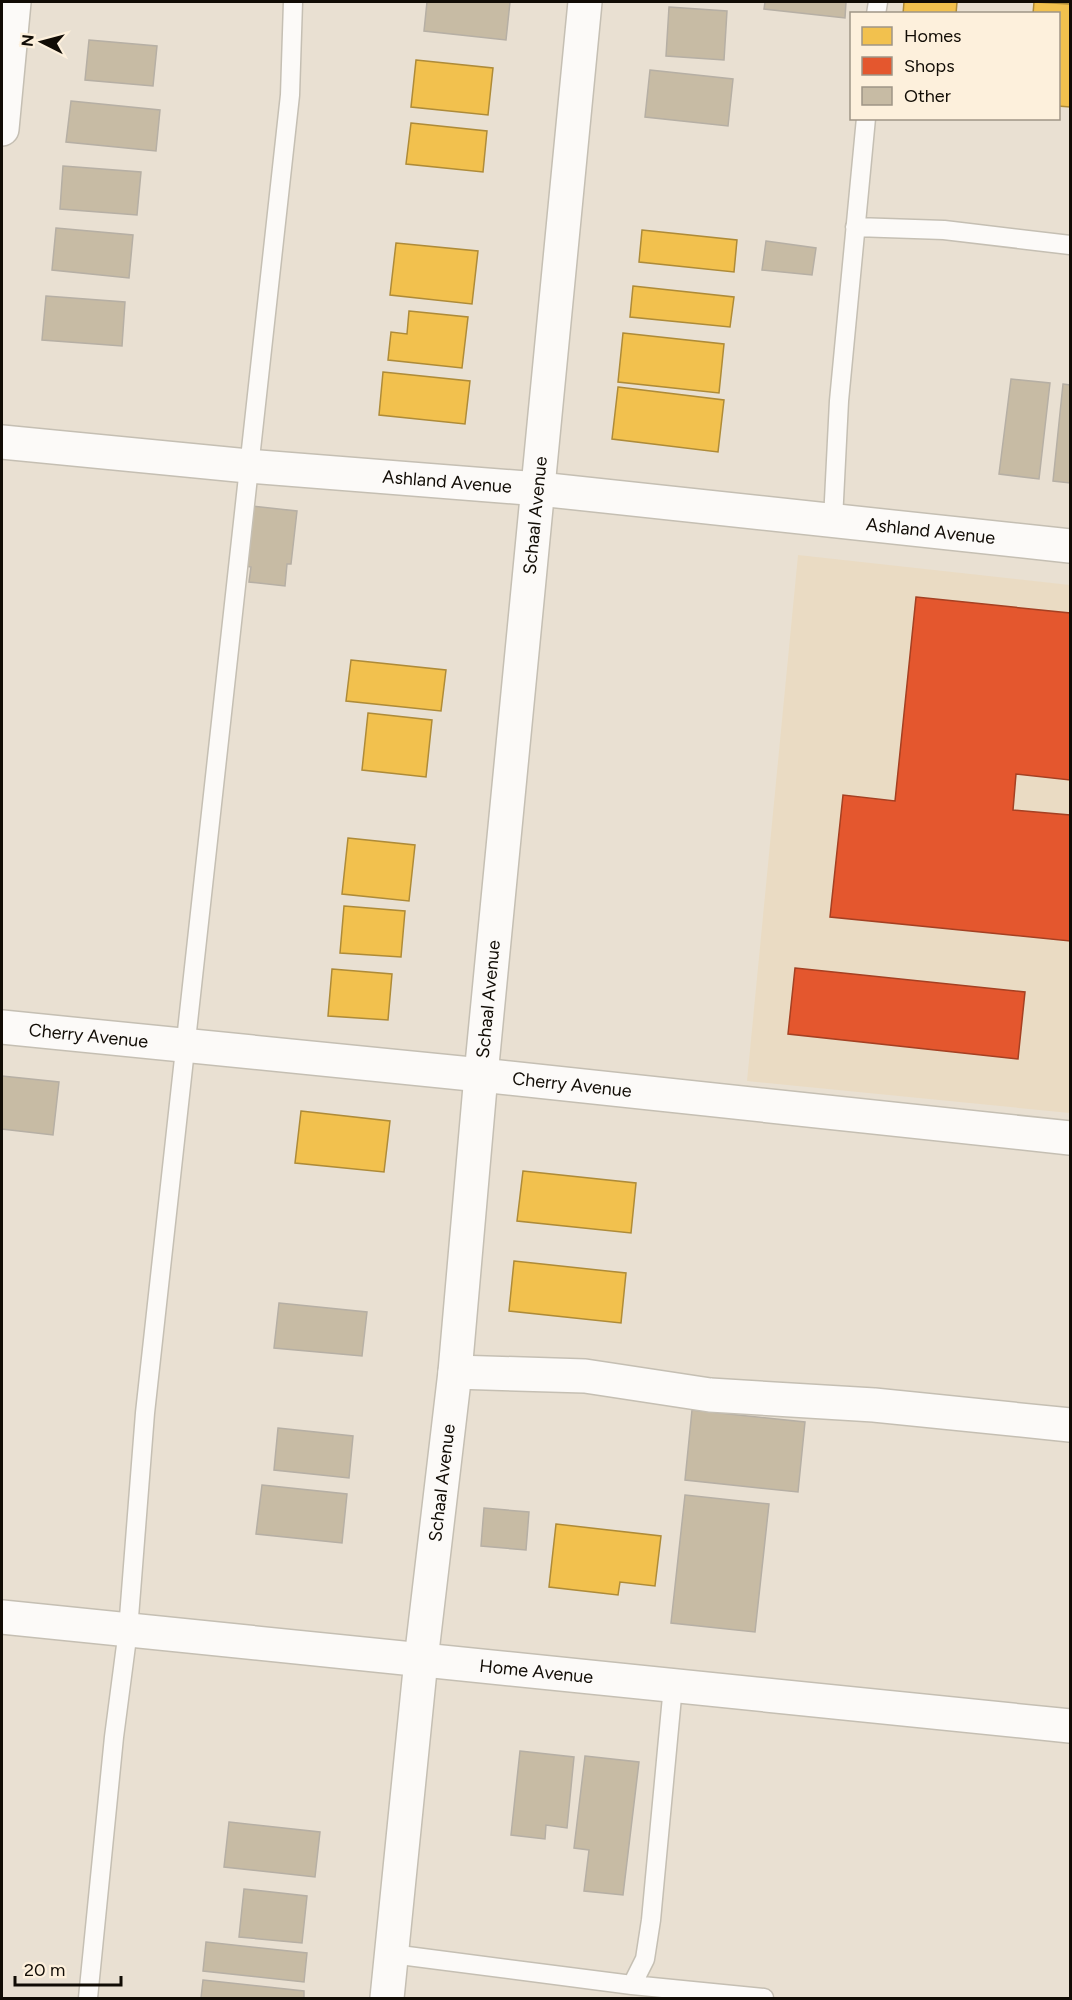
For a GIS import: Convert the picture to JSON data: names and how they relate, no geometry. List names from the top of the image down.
{
  "streets": {
    "street": [
      "Ashland Avenue",
      "Schaal Avenue",
      "Cherry Avenue",
      "Home Avenue"
    ]
  },
  "crossings": [
    ["Ashland Avenue", "Schaal Avenue"],
    ["Schaal Avenue", "Cherry Avenue"],
    ["Schaal Avenue", "Home Avenue"]
  ],
  "legend": ["Homes", "Shops", "Other"],
  "scale_bar": "20 m",
  "north": "left"
}
